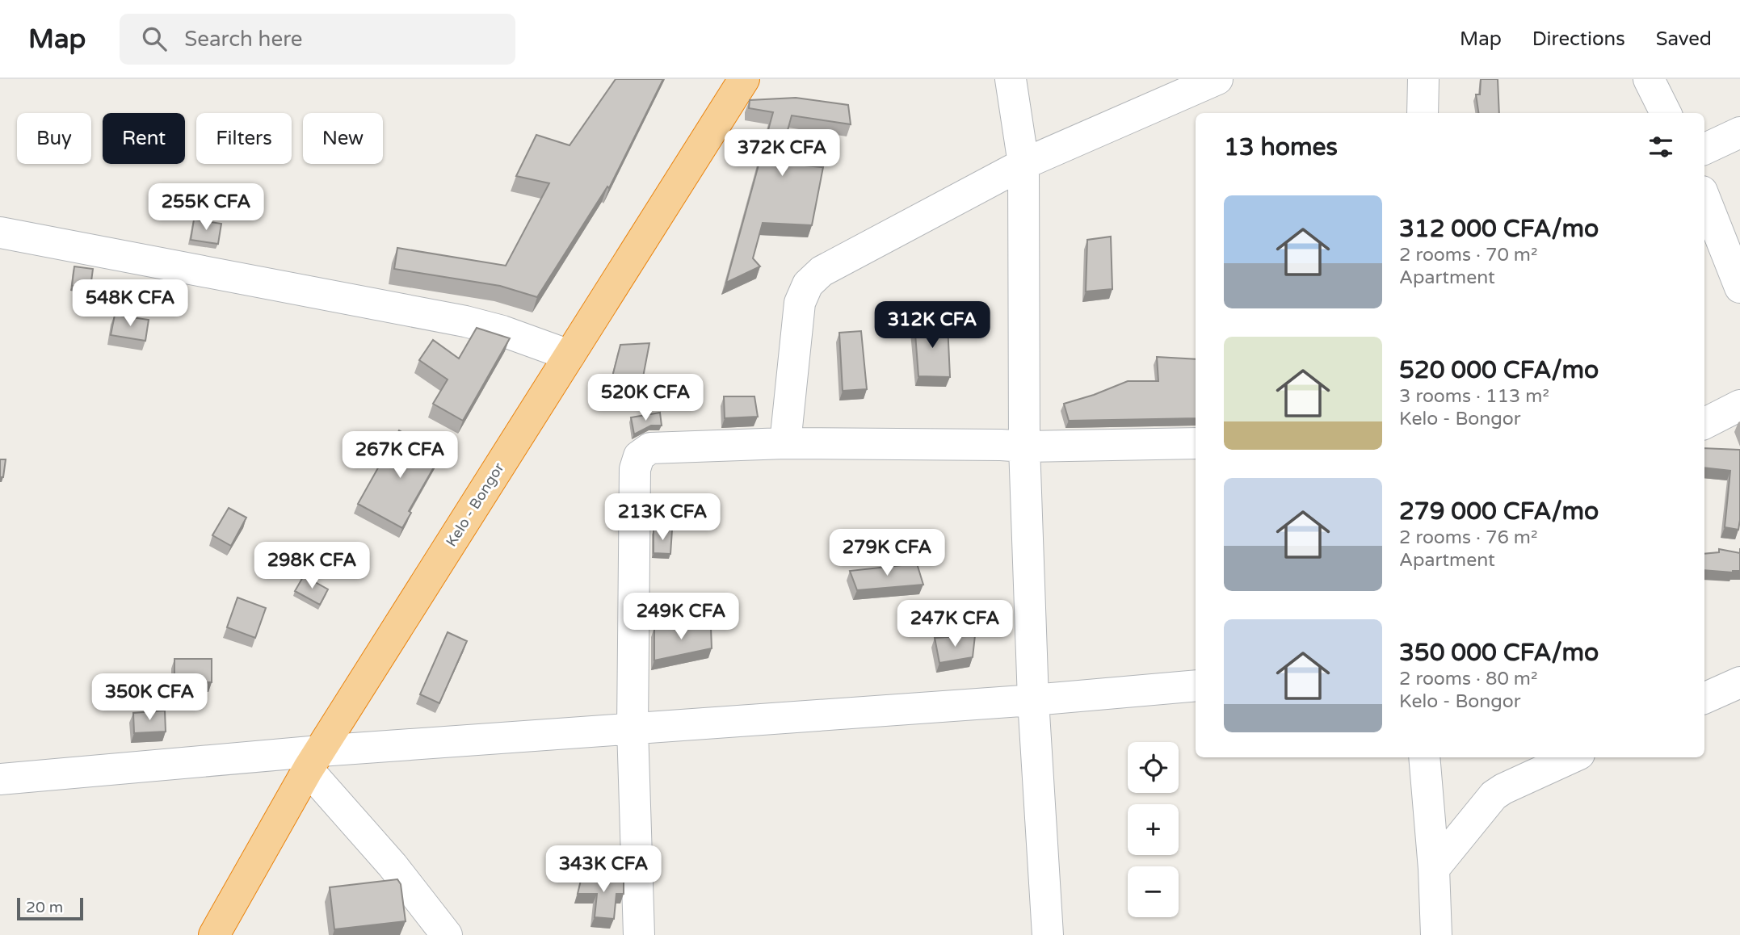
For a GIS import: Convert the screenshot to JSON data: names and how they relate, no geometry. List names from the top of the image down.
{
  "streets": {
    "highway": ["Kelo - Bongor"]
  },
  "scale_bar": "20 m",
  "page": {
    "header": "Map",
    "search": "Search here",
    "nav": ["Map", "Directions", "Saved"],
    "chip": [
      "Buy",
      "Rent",
      "Filters",
      "New"
    ],
    "heading": "13 homes",
    "price": [
      "372K CFA",
      "255K CFA",
      "548K CFA",
      "312K CFA",
      "520K CFA",
      "267K CFA",
      "213K CFA",
      "279K CFA",
      "298K CFA",
      "249K CFA",
      "247K CFA",
      "350K CFA",
      "343K CFA"
    ],
    "list": [
      {
        "name": "312 000 CFA/mo",
        "note": "2 rooms · 70 m² · Apartment"
      },
      {
        "name": "520 000 CFA/mo",
        "note": "3 rooms · 113 m² · Kelo - Bongor"
      },
      {
        "name": "279 000 CFA/mo",
        "note": "2 rooms · 76 m² · Apartment"
      },
      {
        "name": "350 000 CFA/mo",
        "note": "2 rooms · 80 m² · Kelo - Bongor"
      }
    ],
    "map_buttons": ["+", "−"],
    "scale": "20 m"
  }
}
